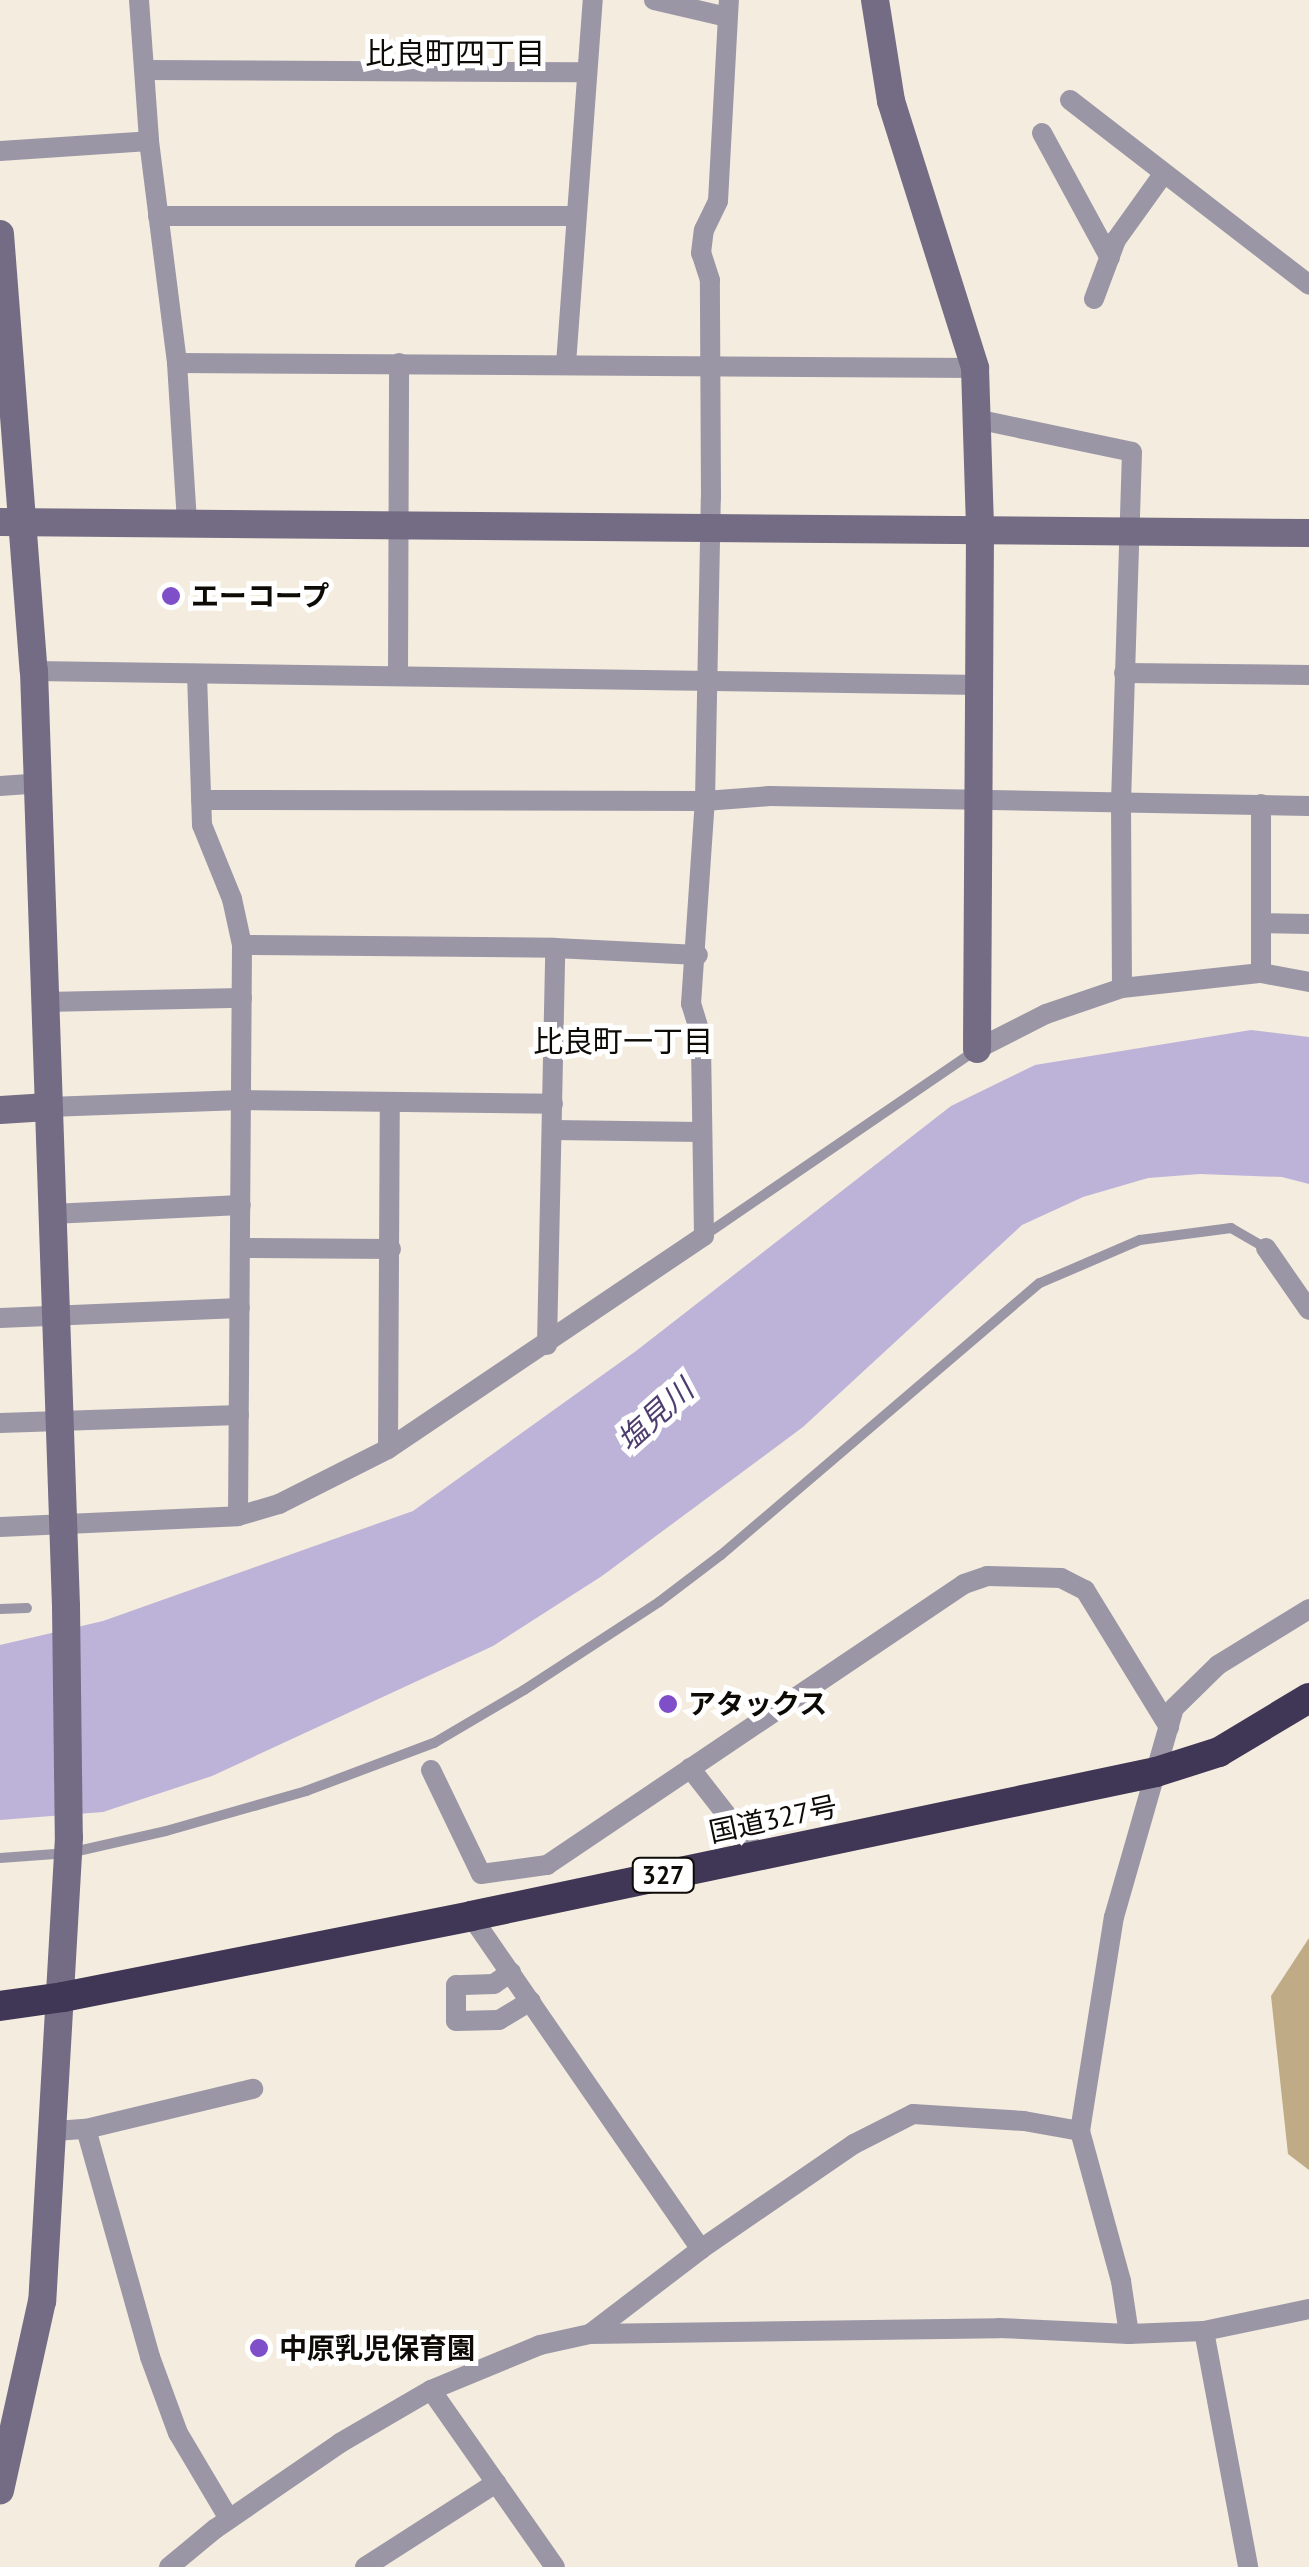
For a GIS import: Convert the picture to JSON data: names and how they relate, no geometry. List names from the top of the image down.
{
  "streets": {
    "highway": ["国道327号", "327"]
  },
  "districts": ["比良町四丁目", "比良町一丁目"],
  "water": ["塩見川"],
  "places": ["エーコープ", "アタックス", "中原乳児保育園"]
}
